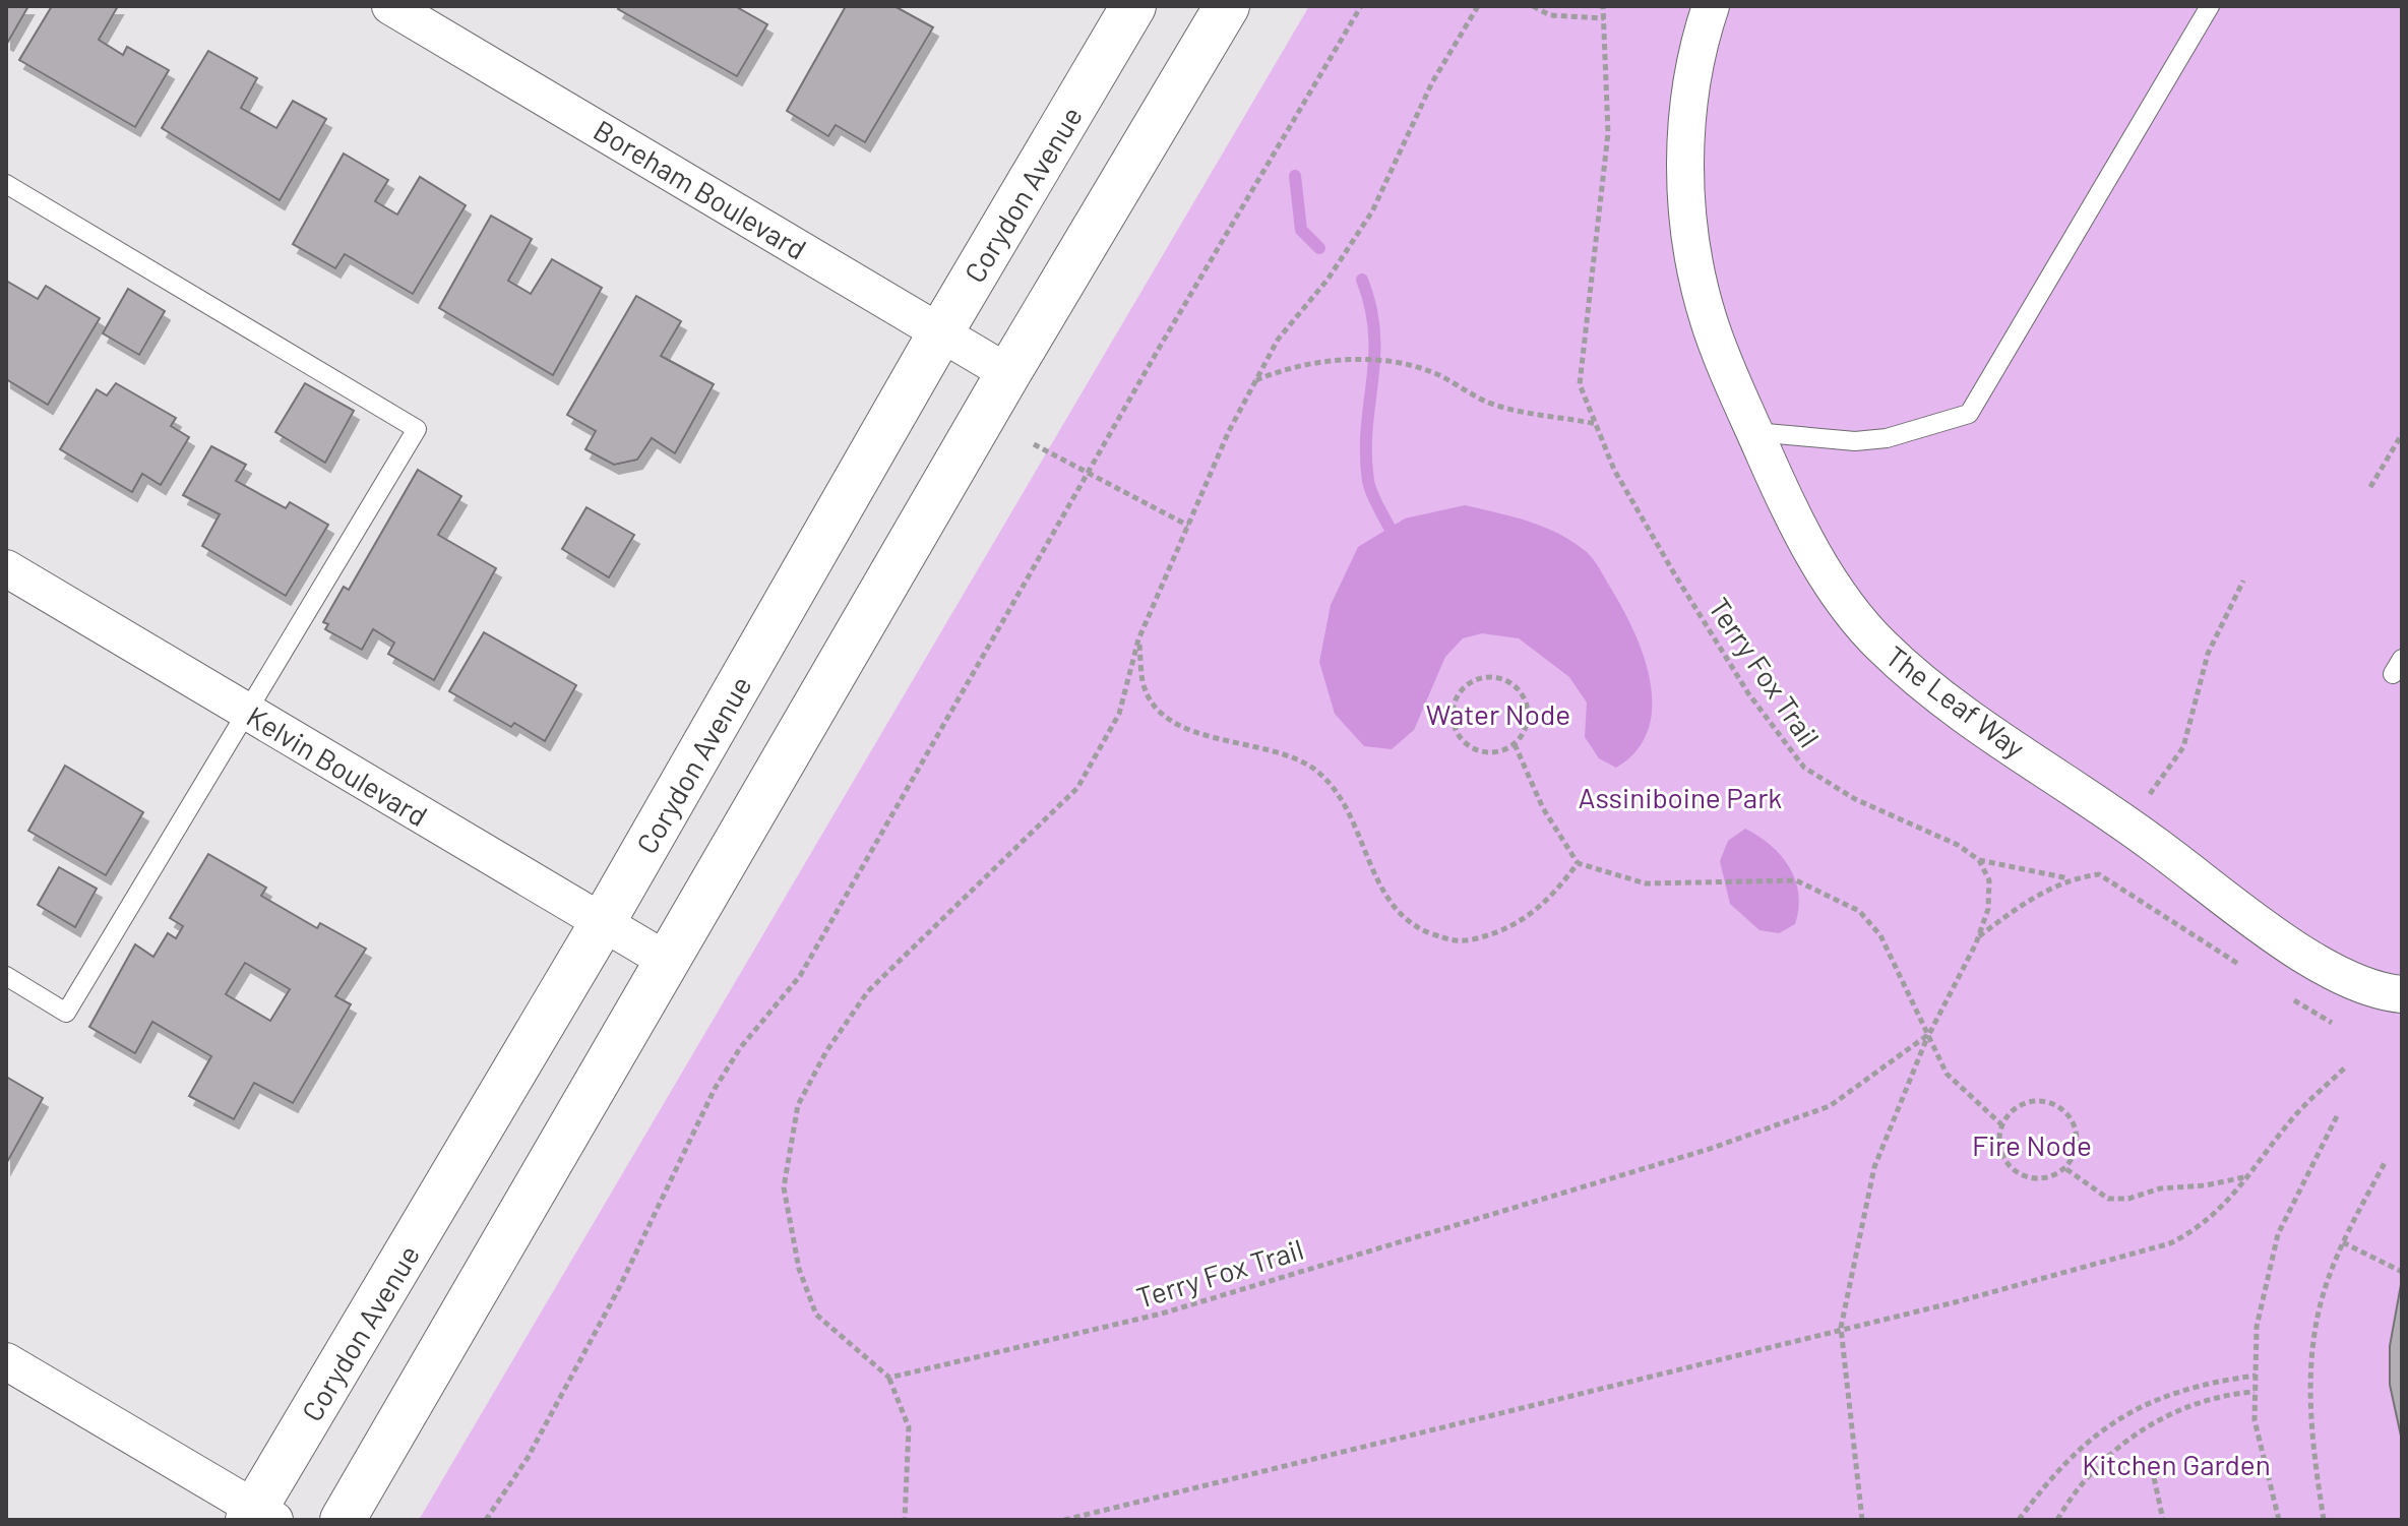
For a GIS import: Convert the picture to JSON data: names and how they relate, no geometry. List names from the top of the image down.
{
  "streets": {
    "main road": ["Corydon Avenue"],
    "street": ["Boreham Boulevard", "The Leaf Way", "Kelvin Boulevard"],
    "path": ["Terry Fox Trail"]
  },
  "crossings": [
    ["Boreham Boulevard", "Corydon Avenue"],
    ["Corydon Avenue", "Kelvin Boulevard"]
  ],
  "parks": [
    "Water Node",
    "Assiniboine Park",
    "Fire Node",
    "Kitchen Garden"
  ]
}
